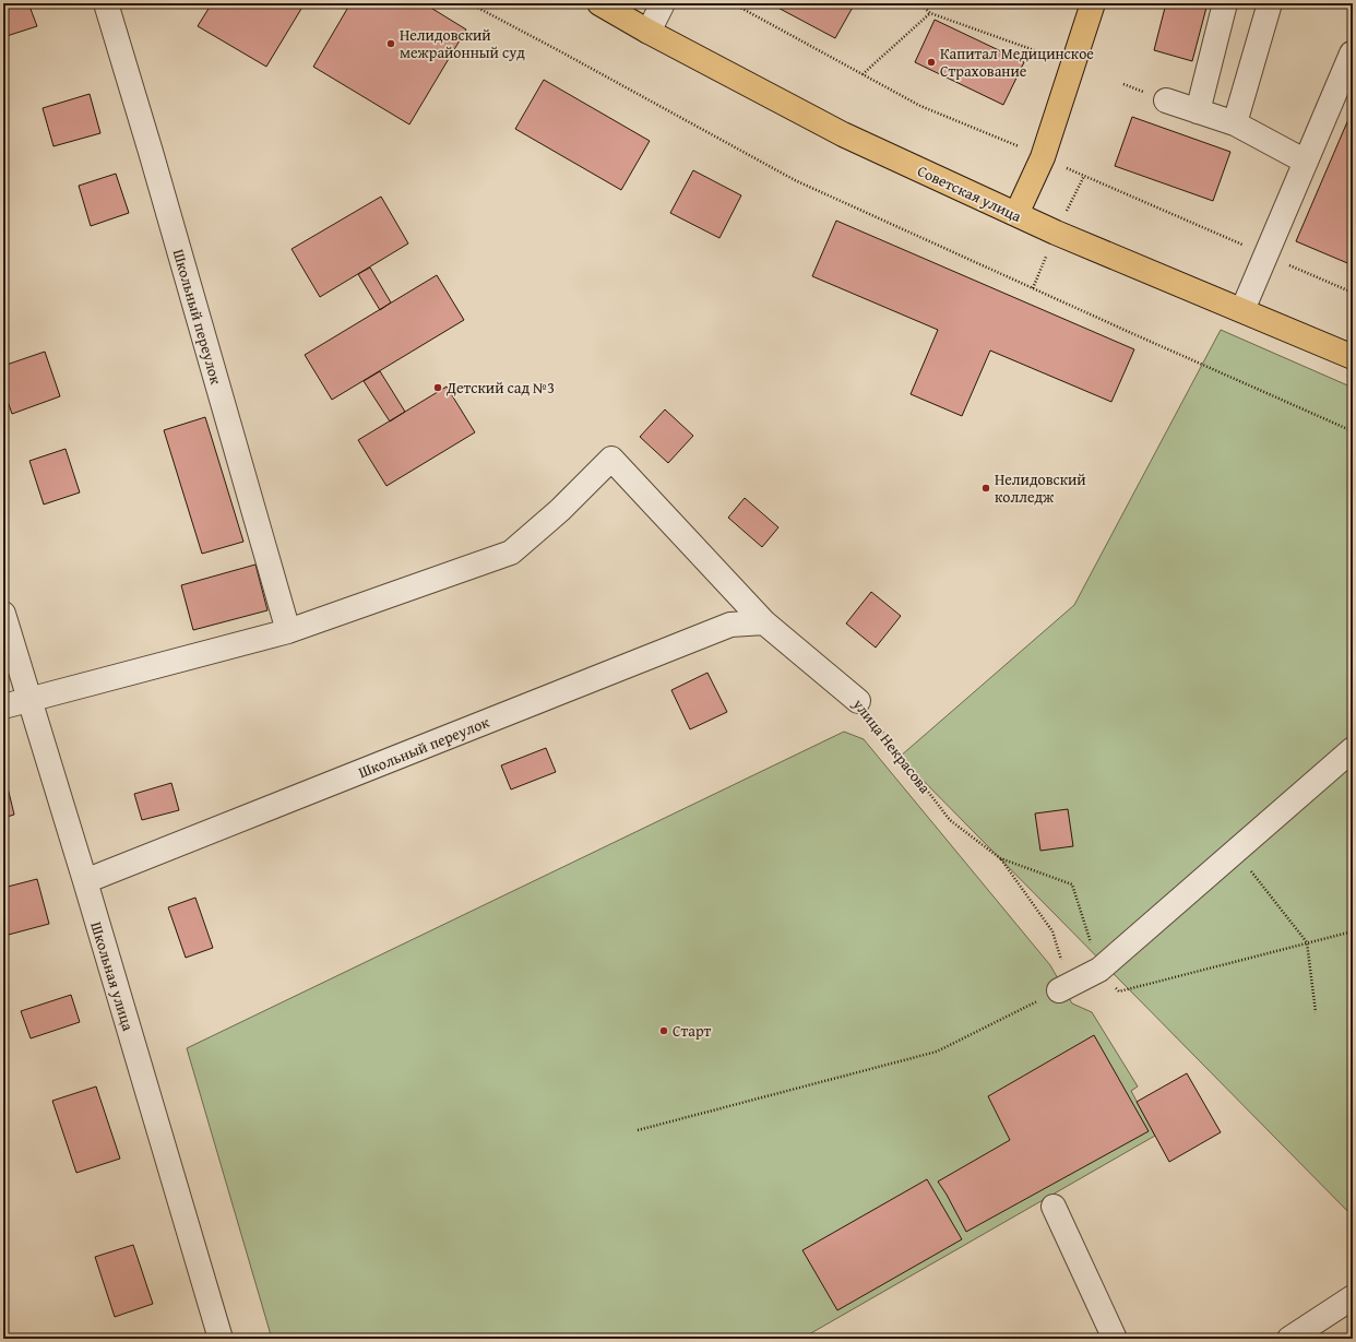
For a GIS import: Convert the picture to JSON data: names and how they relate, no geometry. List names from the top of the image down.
{
  "streets": {
    "main road": ["Советская улица"],
    "street": ["Школьный переулок", "улица Некрасова", "Школьная улица"]
  },
  "crossings": [
    ["Школьный переулок", "улица Некрасова"],
    ["Школьный переулок", "Школьная улица"]
  ],
  "places": [
    "Нелидовский межрайонный суд",
    "Капитал Медицинское Страхование",
    "Детский сад №3",
    "Нелидовский колледж",
    "Старт"
  ]
}
